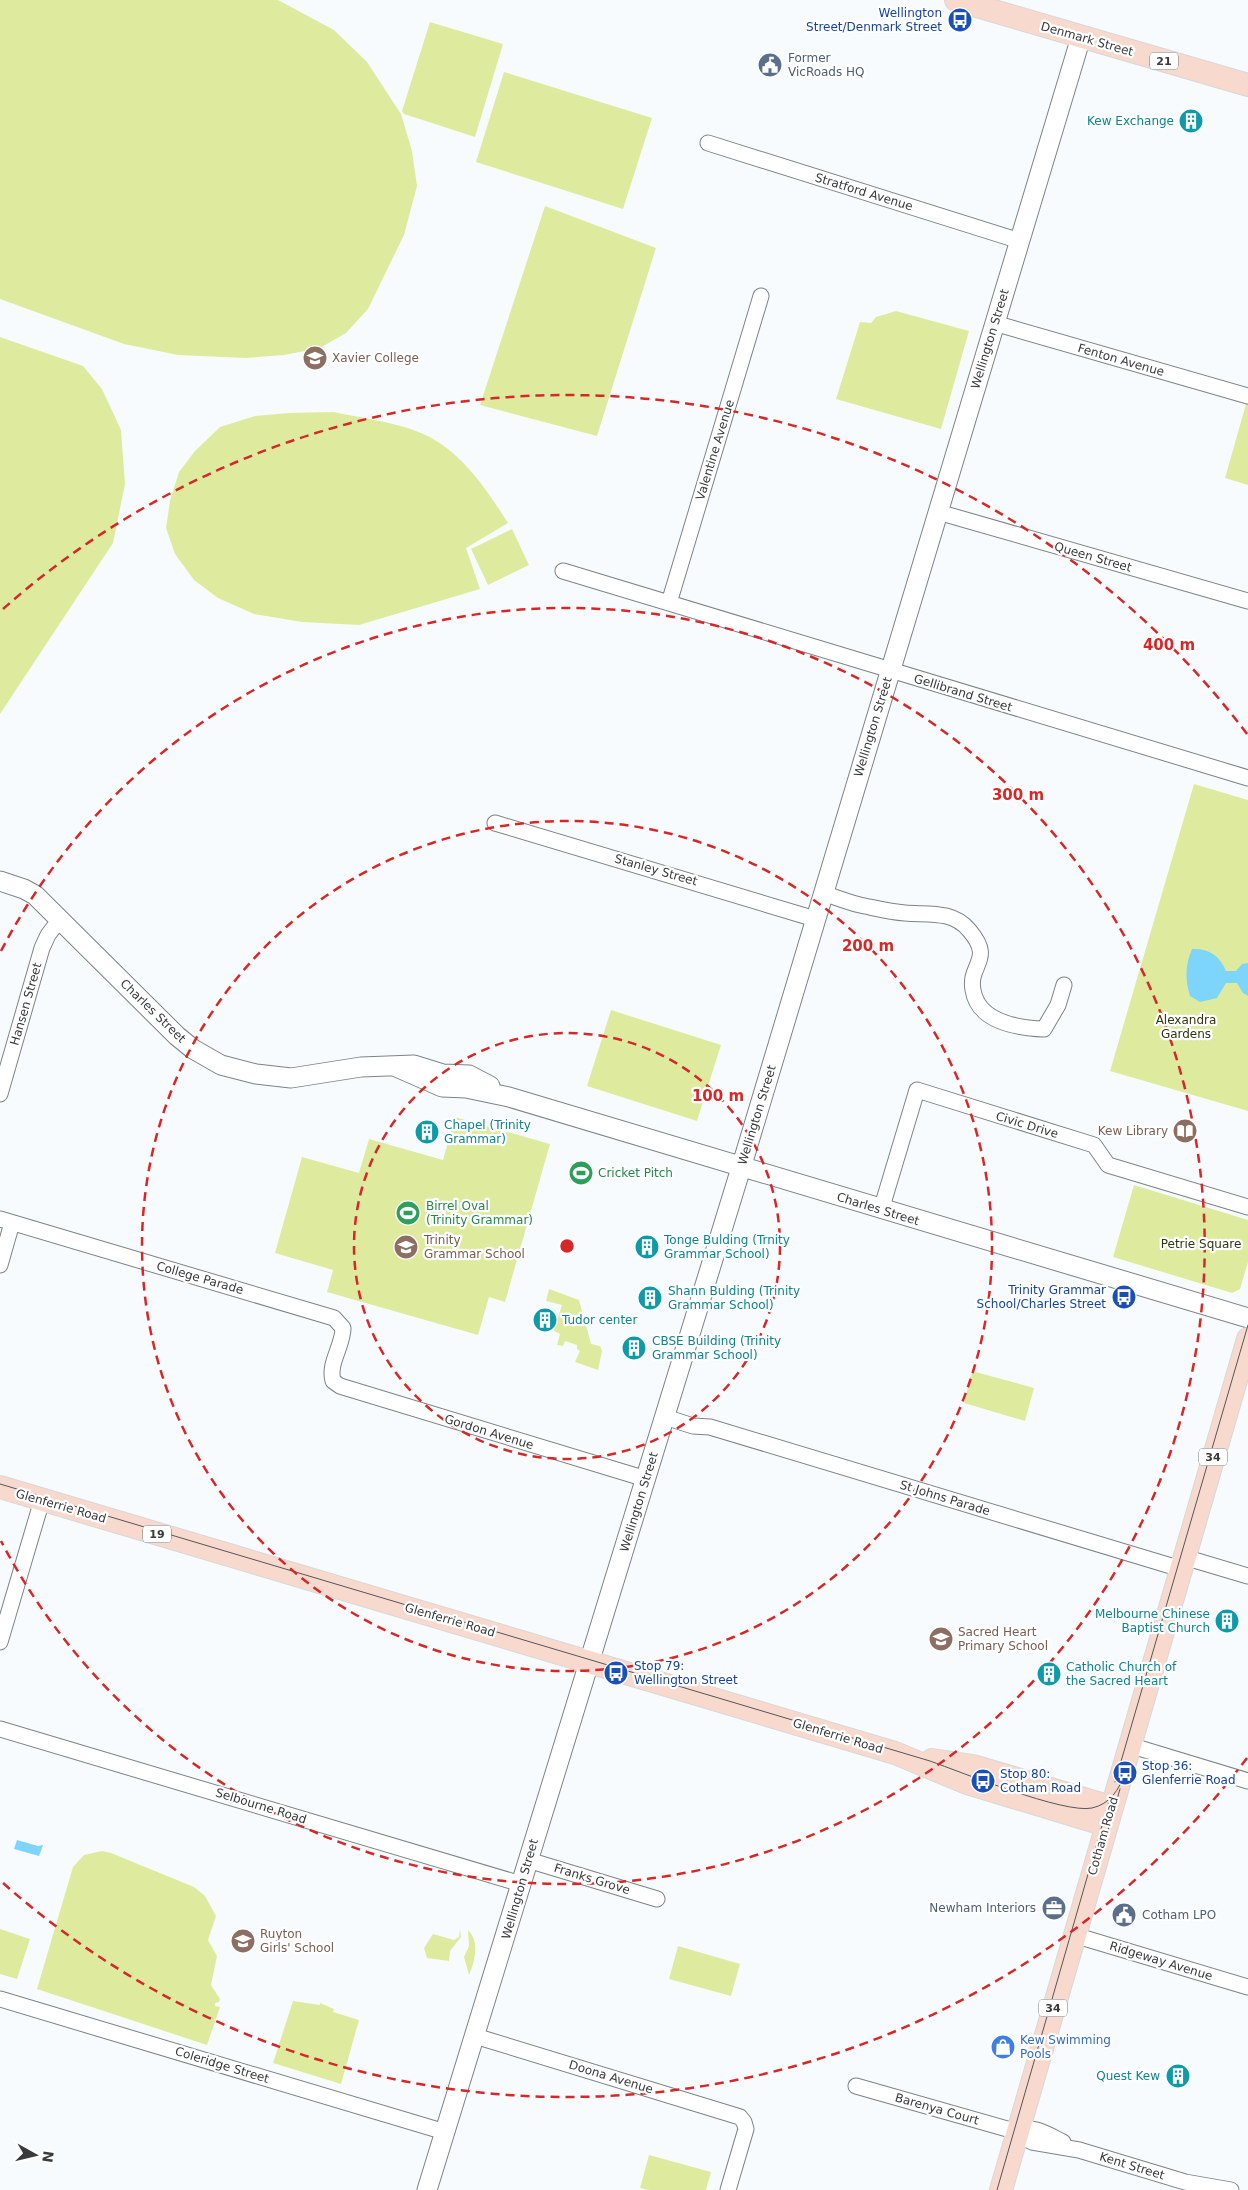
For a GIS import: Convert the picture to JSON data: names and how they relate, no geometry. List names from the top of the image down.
{
  "streets": {
    "main road": [
      "Denmark Street",
      "21",
      "34",
      "Glenferrie Road",
      "19",
      "Cotham Road"
    ],
    "street": [
      "Stratford Avenue",
      "Wellington Street",
      "Fenton Avenue",
      "Valentine Avenue",
      "Queen Street",
      "Gellibrand Street",
      "Stanley Street",
      "Hansen Street",
      "Charles Street",
      "Civic Drive",
      "College Parade",
      "Gordon Avenue",
      "St Johns Parade",
      "Selbourne Road",
      "Franks Grove",
      "Ridgeway Avenue",
      "Coleridge Street",
      "Doona Avenue",
      "Barenya Court",
      "Kent Street"
    ]
  },
  "crossings": [
    ["Denmark Street", "Wellington Street"],
    ["Stratford Avenue", "Wellington Street"],
    ["Wellington Street", "Fenton Avenue"],
    ["Wellington Street", "Queen Street"],
    ["Wellington Street", "Gellibrand Street"],
    ["Wellington Street", "Stanley Street"],
    ["Wellington Street", "Charles Street"],
    ["Wellington Street", "Gordon Avenue"],
    ["Wellington Street", "St Johns Parade"],
    ["Wellington Street", "Glenferrie Road"],
    ["Wellington Street", "Selbourne Road"],
    ["Wellington Street", "Franks Grove"],
    ["Wellington Street", "Coleridge Street"],
    ["Wellington Street", "Doona Avenue"],
    ["Valentine Avenue", "Gellibrand Street"],
    ["Hansen Street", "Charles Street"],
    ["Charles Street", "Civic Drive"],
    ["College Parade", "Gordon Avenue"],
    ["St Johns Parade", "Cotham Road"],
    ["Glenferrie Road", "Cotham Road"],
    ["Cotham Road", "Ridgeway Avenue"],
    ["Cotham Road", "Barenya Court"],
    ["Cotham Road", "Kent Street"],
    ["Barenya Court", "Kent Street"]
  ],
  "parks": ["Alexandra Gardens", "Petrie Square"],
  "places": {
    "bus stop": [
      "Wellington Street/Denmark Street",
      "Trinity Grammar School/Charles Street",
      "Stop 79: Wellington Street",
      "Stop 36: Glenferrie Road",
      "Stop 80: Cotham Road"
    ],
    "public building": ["Former VicRoads HQ", "Cotham LPO"],
    "building": [
      "Kew Exchange",
      "Chapel (Trinity Grammar)",
      "Tonge Bulding (Trnity Grammar School)",
      "Shann Bulding (Trinity Grammar School)",
      "Tudor center",
      "CBSE Building (Trinity Grammar School)",
      "Melbourne Chinese Baptist Church",
      "Catholic Church of the Sacred Heart",
      "Quest Kew"
    ],
    "school or university": [
      "Xavier College",
      "Trinity Grammar School",
      "Sacred Heart Primary School",
      "Ruyton Girls' School"
    ],
    "library": ["Kew Library"],
    "sports": ["Cricket Pitch", "Birrel Oval (Trinity Grammar)"],
    "office": ["Newham Interiors"],
    "shop": ["Kew Swimming Pools"]
  },
  "north": "right",
  "rings": [
    "400 m",
    "300 m",
    "200 m",
    "100 m"
  ]
}
